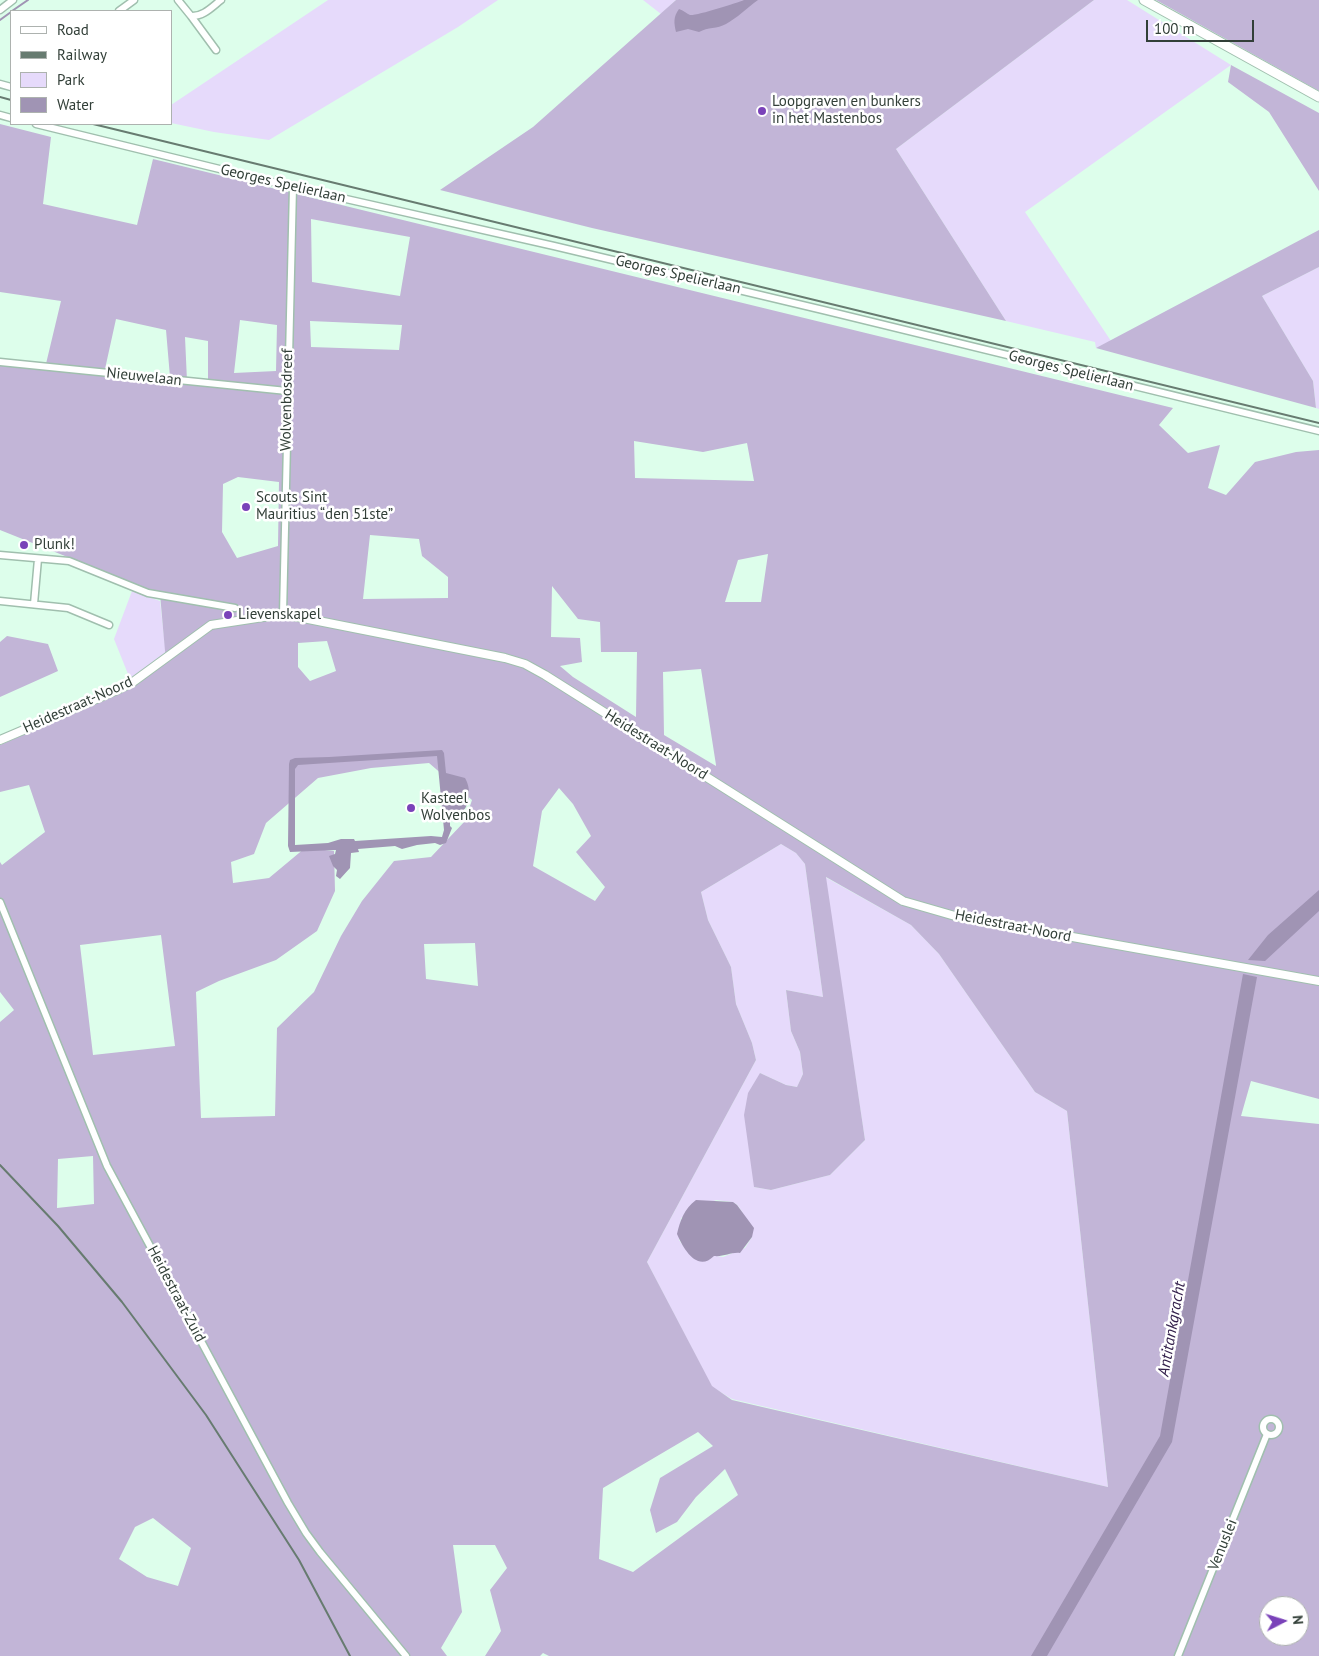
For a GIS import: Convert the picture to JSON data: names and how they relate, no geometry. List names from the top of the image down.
{
  "streets": {
    "street": [
      "Georges Spelierlaan",
      "Nieuwelaan",
      "Wolvenbosdreef",
      "Heidestraat-Noord",
      "Heidestraat-Zuid",
      "Venuslei"
    ]
  },
  "crossings": [
    ["Georges Spelierlaan", "Wolvenbosdreef"],
    ["Nieuwelaan", "Wolvenbosdreef"],
    ["Wolvenbosdreef", "Heidestraat-Noord"]
  ],
  "water": ["Antitankgracht"],
  "places": [
    "Loopgraven en bunkers in het Mastenbos",
    "Scouts Sint Mauritius “den 51ste”",
    "Plunk!",
    "Lievenskapel",
    "Kasteel Wolvenbos"
  ],
  "legend": [
    "Road",
    "Railway",
    "Park",
    "Water"
  ],
  "scale_bar": "100 m",
  "north": "right"
}
